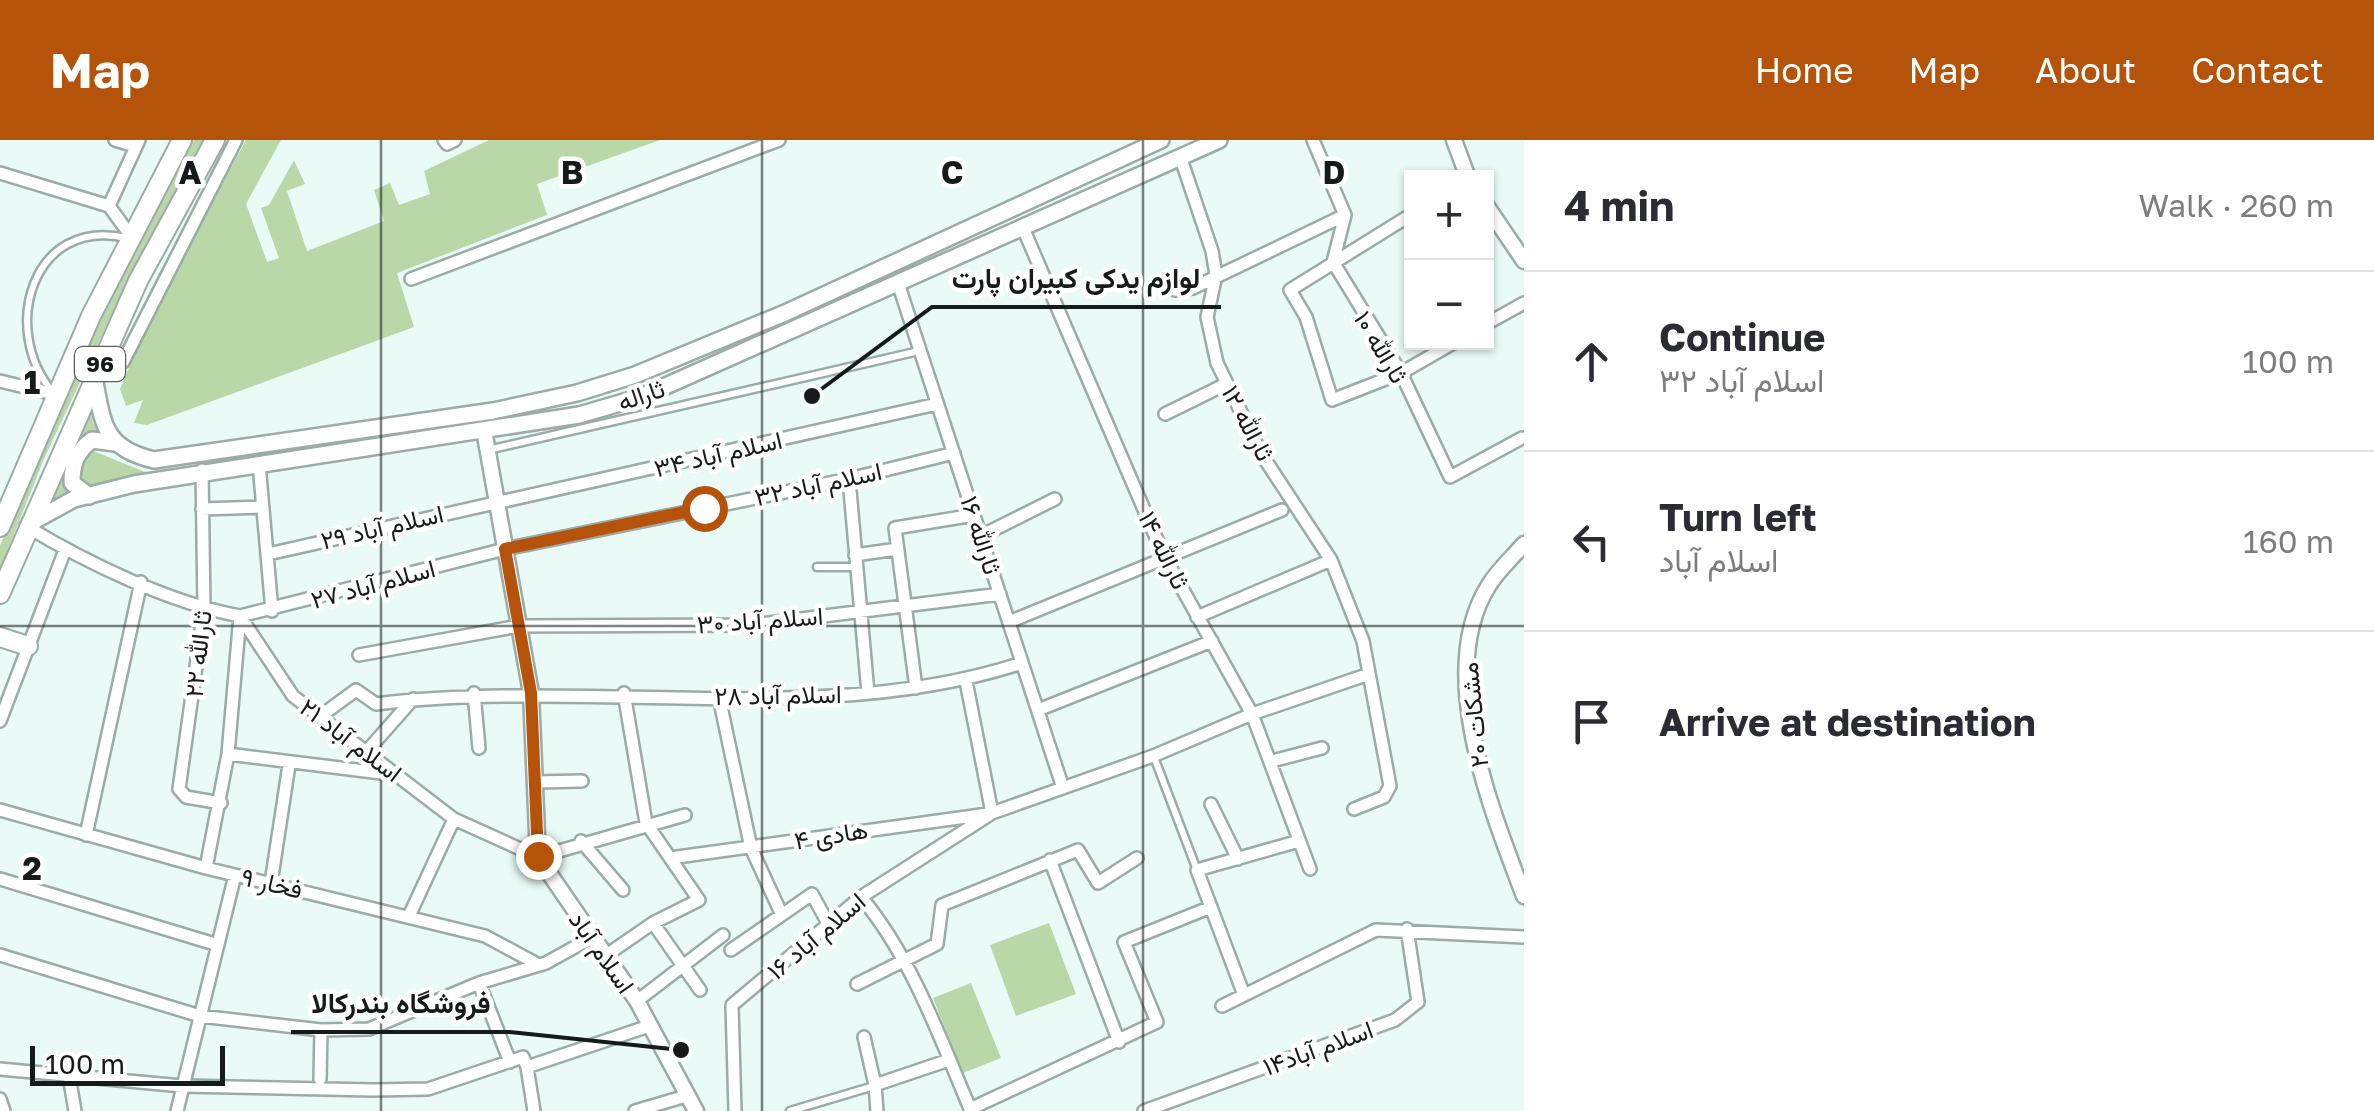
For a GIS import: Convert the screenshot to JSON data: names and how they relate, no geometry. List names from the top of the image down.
{
  "streets": {
    "main road": ["96", "ثاراله"],
    "street": [
      "ثارالله ۱۰",
      "ثارالله ۱۲",
      "اسلام آباد ۳۴",
      "اسلام آباد ۳۲",
      "اسلام آباد ۲۹",
      "ثارالله ۱۶",
      "ثارالله ۱۴",
      "اسلام آباد ۲۷",
      "اسلام آباد ۳۰",
      "ثارالله ۲۲",
      "اسلام آباد ۲۸",
      "مشکات ۲۰",
      "اسلام آباد ۲۱",
      "هادی ۴",
      "فخار ۹",
      "اسلام آباد ۱۶",
      "اسلام آباد",
      "اسلام آباد۱۴"
    ]
  },
  "crossings": [
    ["96", "ثاراله"],
    ["ثاراله", "ثارالله ۱۲"],
    ["ثاراله", "ثارالله ۱۶"],
    ["ثاراله", "ثارالله ۱۴"],
    ["ثاراله", "ثارالله ۲۲"],
    ["اسلام آباد ۳۴", "اسلام آباد ۲۹"],
    ["اسلام آباد ۳۴", "ثارالله ۱۶"],
    ["اسلام آباد ۳۲", "ثارالله ۱۶"],
    ["اسلام آباد ۳۲", "اسلام آباد ۲۷"],
    ["ثارالله ۱۶", "اسلام آباد ۳۰"],
    ["ثارالله ۱۶", "اسلام آباد ۲۸"],
    ["اسلام آباد ۲۷", "اسلام آباد ۲۱"],
    ["اسلام آباد ۲۸", "اسلام آباد ۲۱"],
    ["اسلام آباد ۲۱", "اسلام آباد"],
    ["هادی ۴", "اسلام آباد ۱۶"]
  ],
  "places": ["لوازم یدکی کبیران پارت", "فروشگاه بندرکالا"],
  "scale_bar": "100 m",
  "page": {
    "header": "Map",
    "nav": [
      "Home",
      "Map",
      "About",
      "Contact"
    ],
    "heading": ["4 min", "Walk · 260 m"],
    "map_buttons": ["+", "−"],
    "list": [
      ["Continue", "اسلام آباد ۳۲", "100 m"],
      ["Turn left", "اسلام آباد", "160 m"],
      "Arrive at destination"
    ],
    "scale": "100 m"
  },
  "grid": {
    "columns": [
      "A",
      "B",
      "C",
      "D"
    ],
    "rows": ["1", "2"]
  }
}
